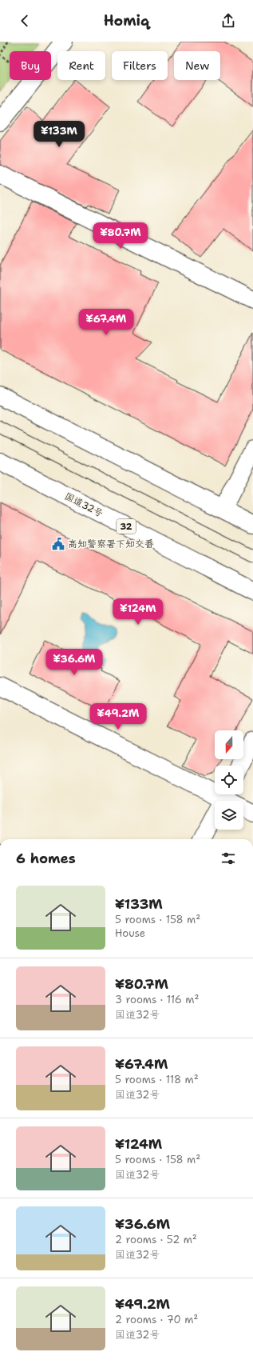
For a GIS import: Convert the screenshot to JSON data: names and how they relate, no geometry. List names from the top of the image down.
{
  "streets": {
    "main road": ["国道32号", "32"]
  },
  "places": {
    "public building": ["高知警察署下知交番"]
  },
  "north": "bottom",
  "page": {
    "header": "Homiq",
    "chip": [
      "Buy",
      "Rent",
      "Filters",
      "New"
    ],
    "price": [
      "¥133M",
      "¥80.7M",
      "¥67.4M",
      "¥124M",
      "¥36.6M",
      "¥49.2M"
    ],
    "heading": "6 homes",
    "list": [
      {
        "name": "¥133M",
        "note": "5 rooms · 158 m² · House"
      },
      {
        "name": "¥80.7M",
        "note": "3 rooms · 116 m² · 国道32号"
      },
      {
        "name": "¥67.4M",
        "note": "5 rooms · 118 m² · 国道32号"
      },
      {
        "name": "¥124M",
        "note": "5 rooms · 158 m² · 国道32号"
      },
      {
        "name": "¥36.6M",
        "note": "2 rooms · 52 m² · 国道32号"
      },
      {
        "name": "¥49.2M",
        "note": "2 rooms · 70 m² · 国道32号"
      }
    ]
  }
}
